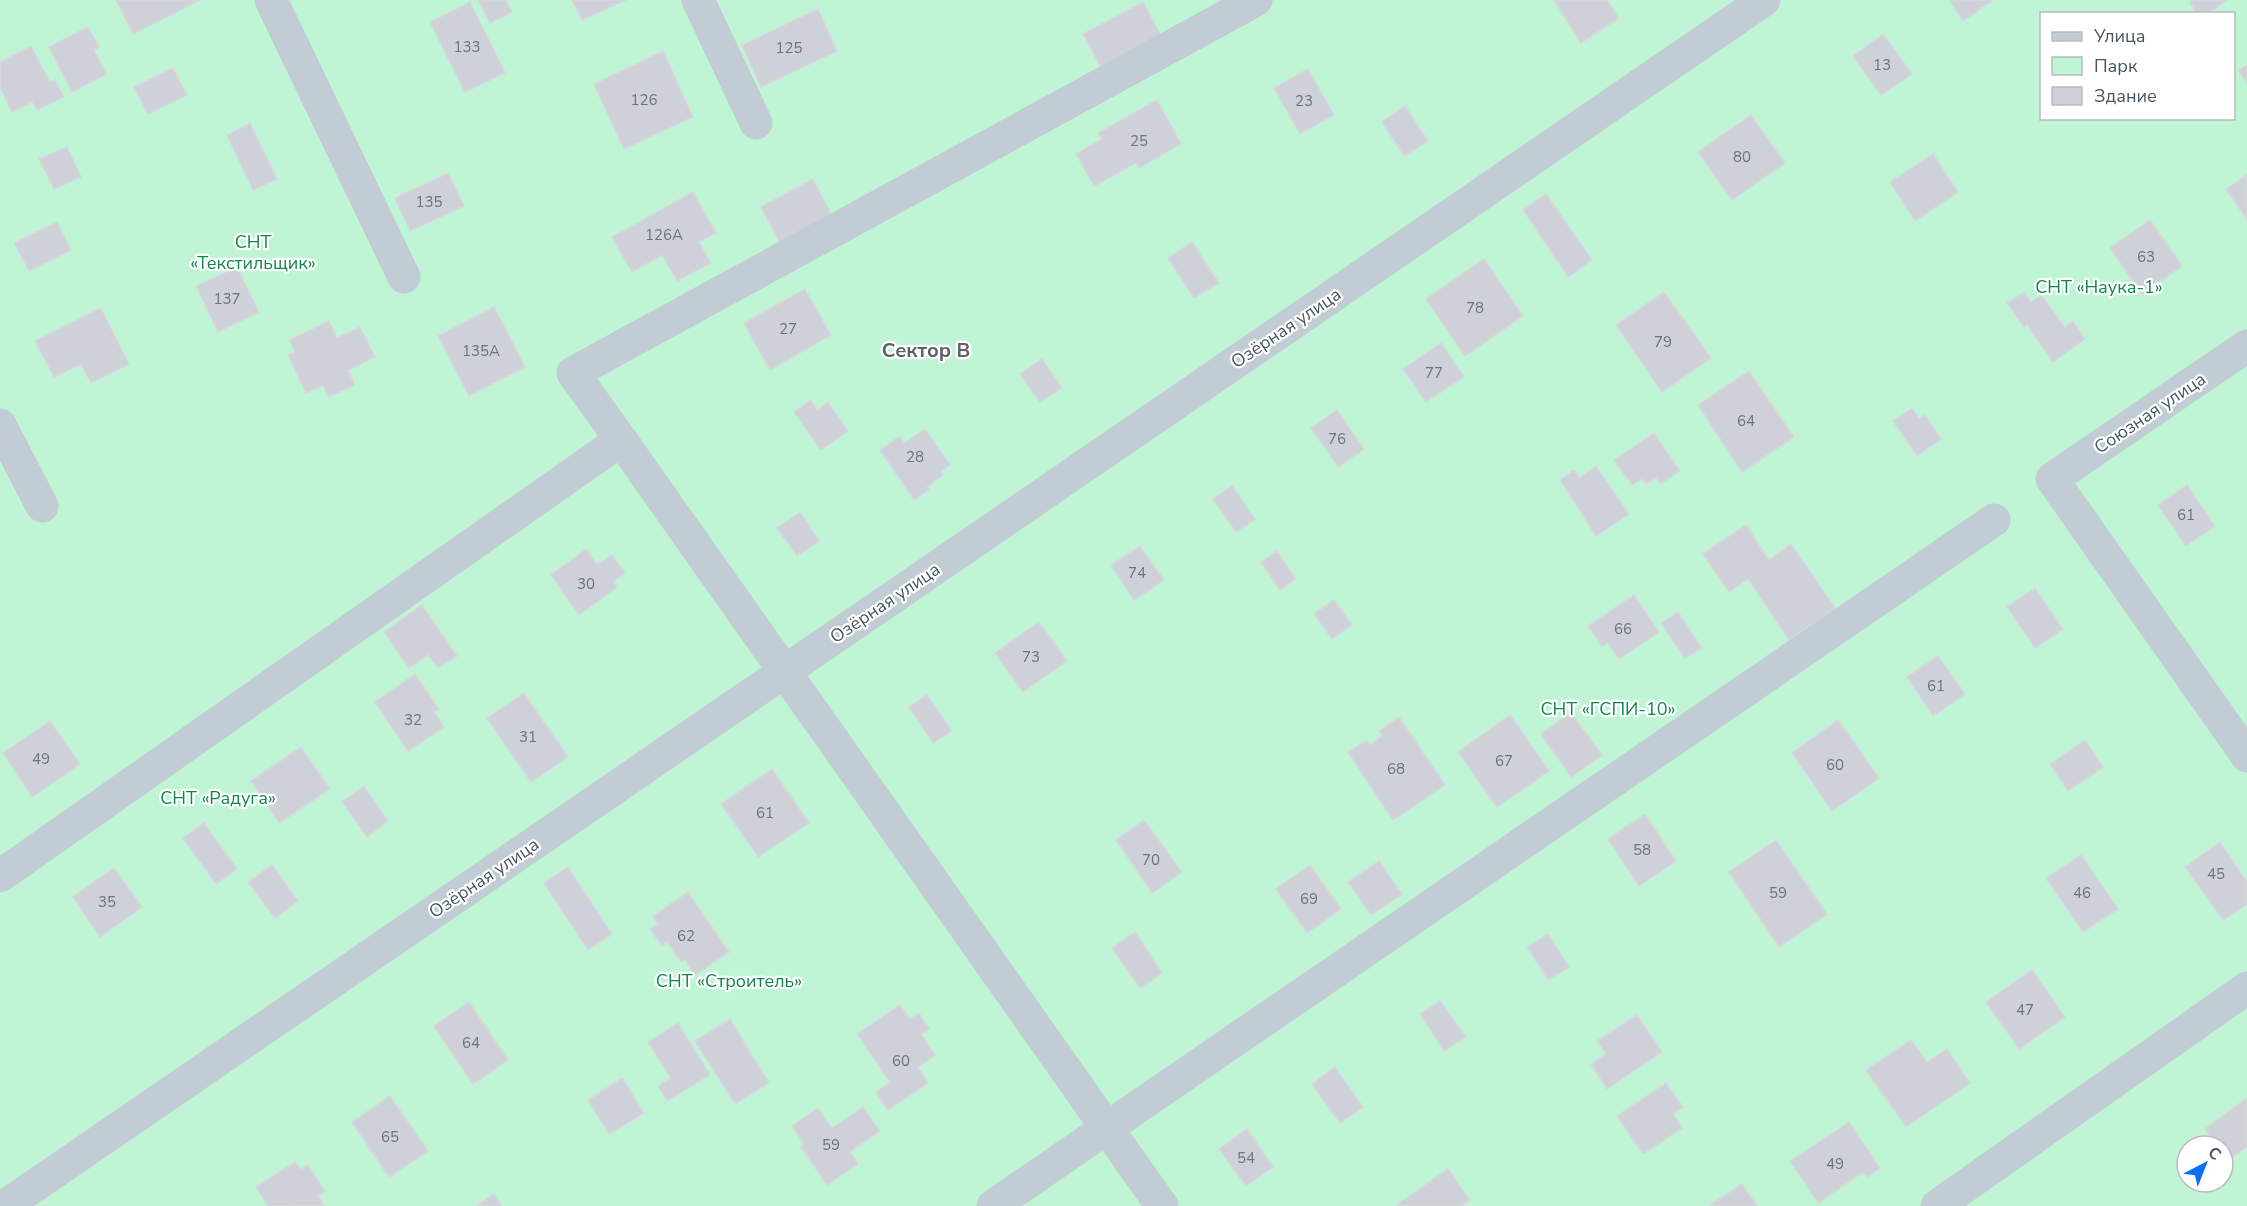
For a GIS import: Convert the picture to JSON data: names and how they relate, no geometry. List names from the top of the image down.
{
  "streets": {
    "street": ["Озёрная улица", "Союзная улица"]
  },
  "districts": ["Сектор В"],
  "parks": [
    "СНТ «Текстильщик»",
    "СНТ «Наука-1»",
    "СНТ «ГСПИ-10»",
    "СНТ «Радуга»",
    "СНТ «Строитель»"
  ],
  "house_numbers": [
    "133",
    "125",
    "13",
    "126",
    "23",
    "25",
    "80",
    "135",
    "126А",
    "63",
    "137",
    "78",
    "27",
    "79",
    "135А",
    "77",
    "64",
    "76",
    "28",
    "61",
    "74",
    "30",
    "66",
    "73",
    "61",
    "32",
    "31",
    "49",
    "67",
    "60",
    "68",
    "61",
    "58",
    "70",
    "45",
    "59",
    "46",
    "69",
    "35",
    "62",
    "47",
    "64",
    "60",
    "65",
    "59",
    "54",
    "49"
  ],
  "legend": ["Улица", "Парк", "Здание"],
  "north": "top right"
}
